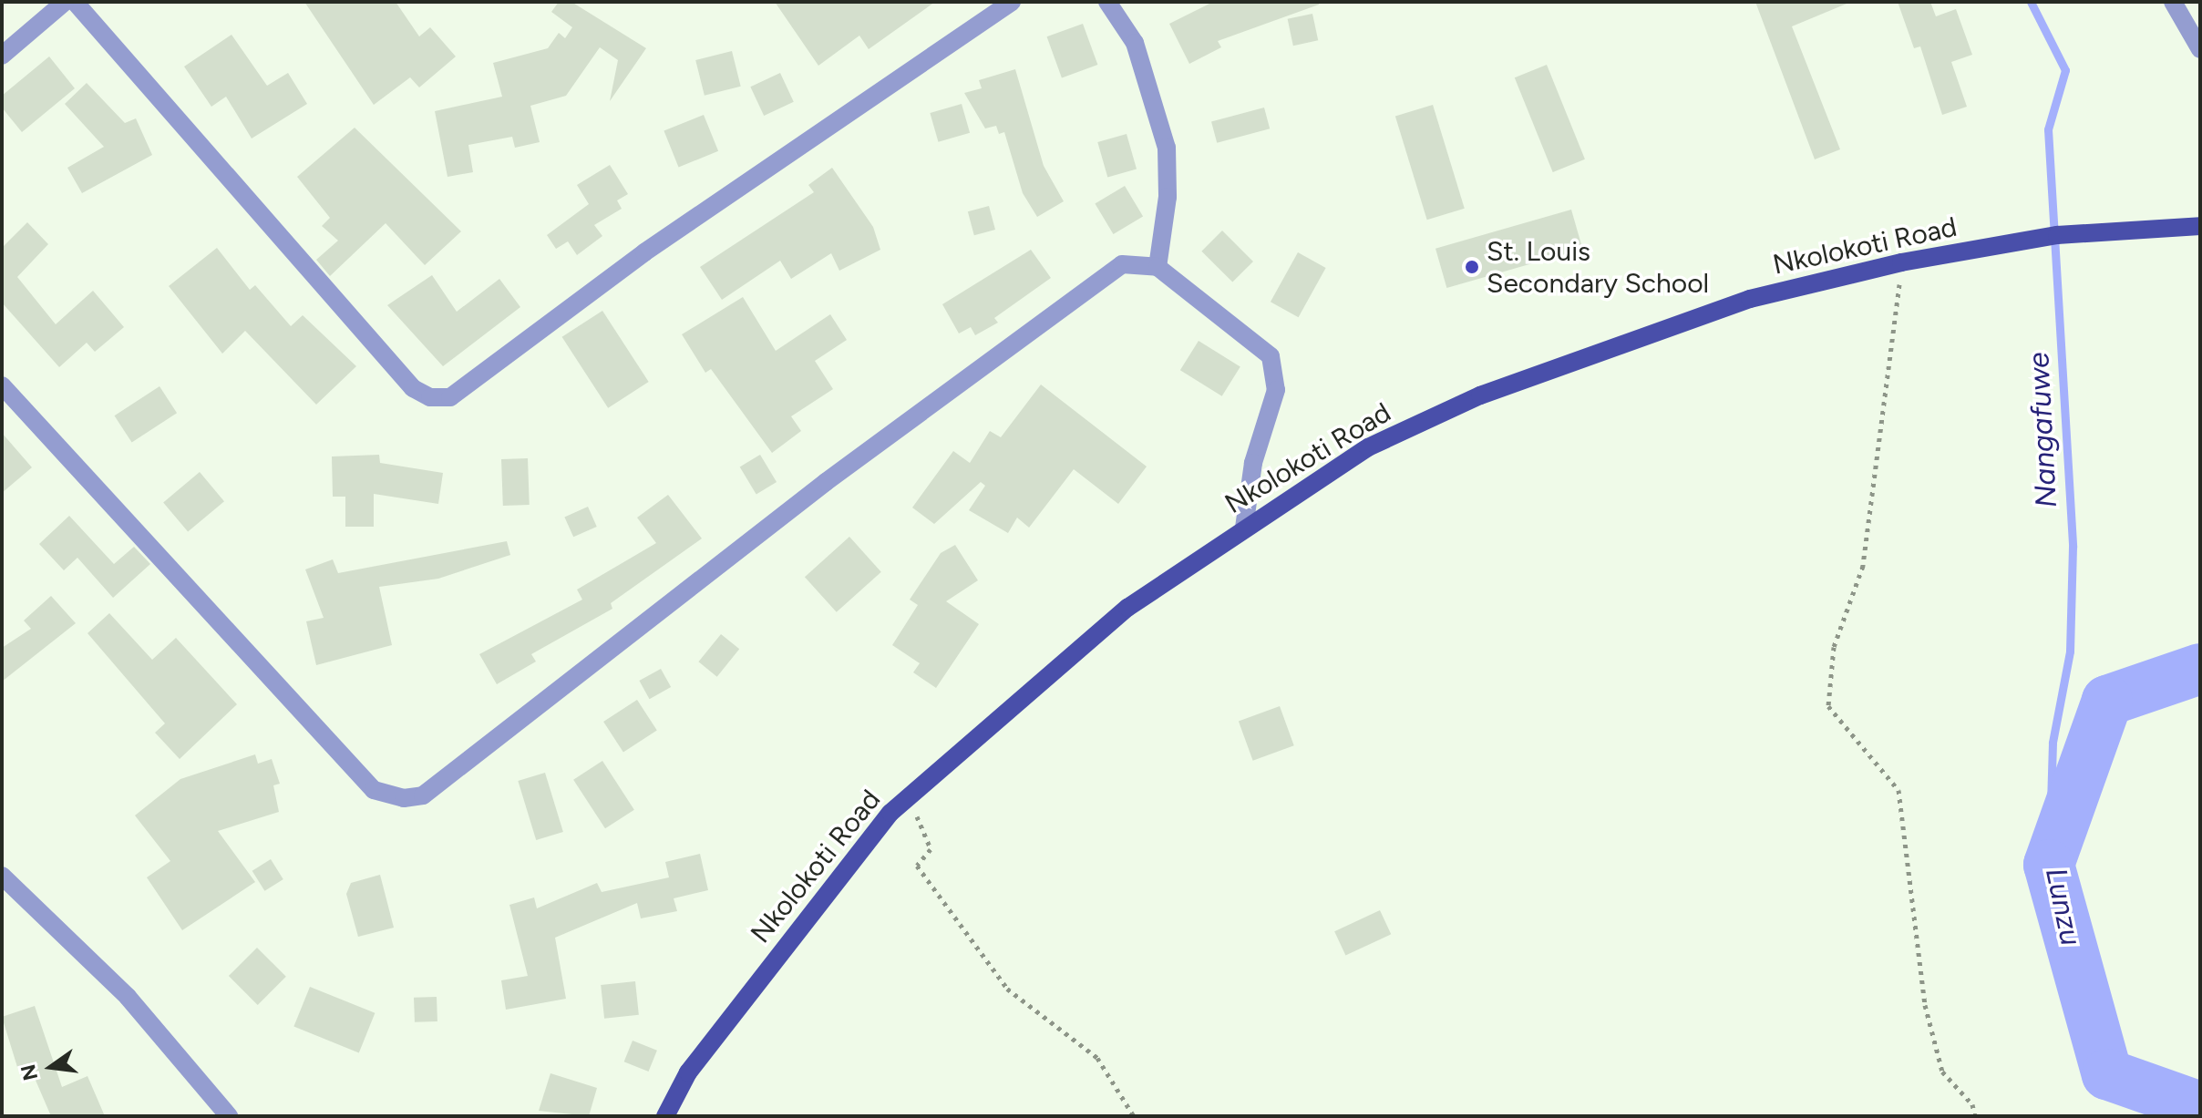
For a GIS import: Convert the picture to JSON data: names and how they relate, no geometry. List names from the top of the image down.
{
  "streets": {
    "main road": ["Nkolokoti Road"]
  },
  "water": ["Nangafuwe", "Lunzu"],
  "places": ["St. Louis Secondary School"],
  "north": "left"
}
